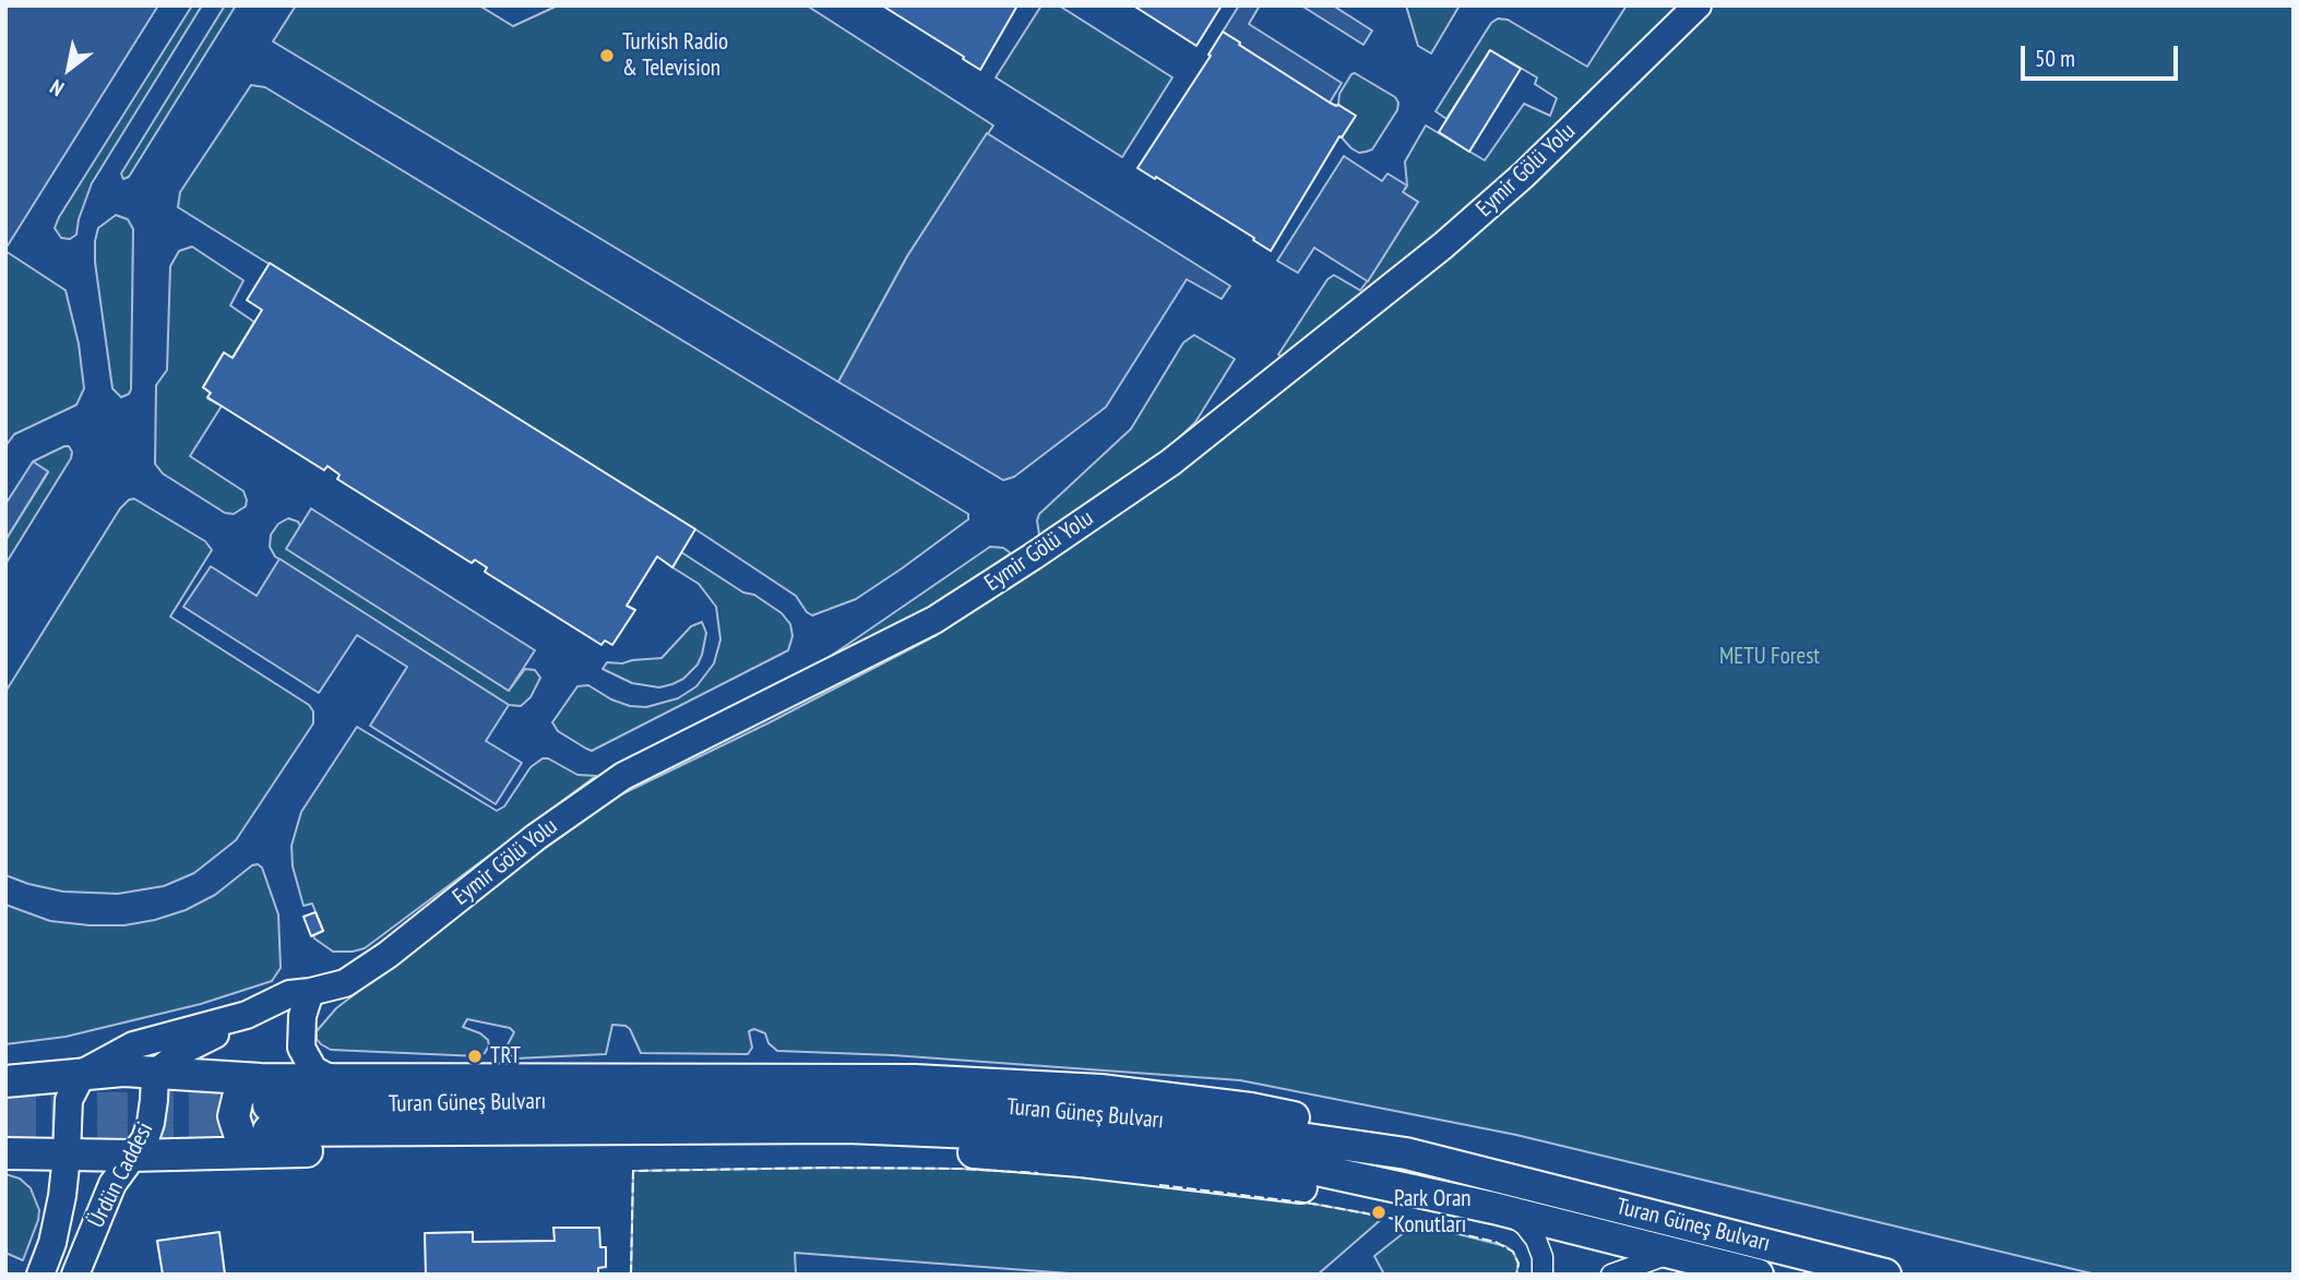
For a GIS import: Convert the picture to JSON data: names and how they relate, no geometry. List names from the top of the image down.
{
  "streets": {
    "main road": ["Turan Güneş Bulvarı"],
    "street": ["Eymir Gölü Yolu", "Ürdün Caddesi"]
  },
  "crossings": [
    ["Eymir Gölü Yolu", "Ürdün Caddesi"]
  ],
  "parks": ["METU Forest"],
  "places": ["Turkish Radio & Television", "TRT", "Park Oran Konutları"],
  "scale_bar": "50 m",
  "north": "bottom left"
}
